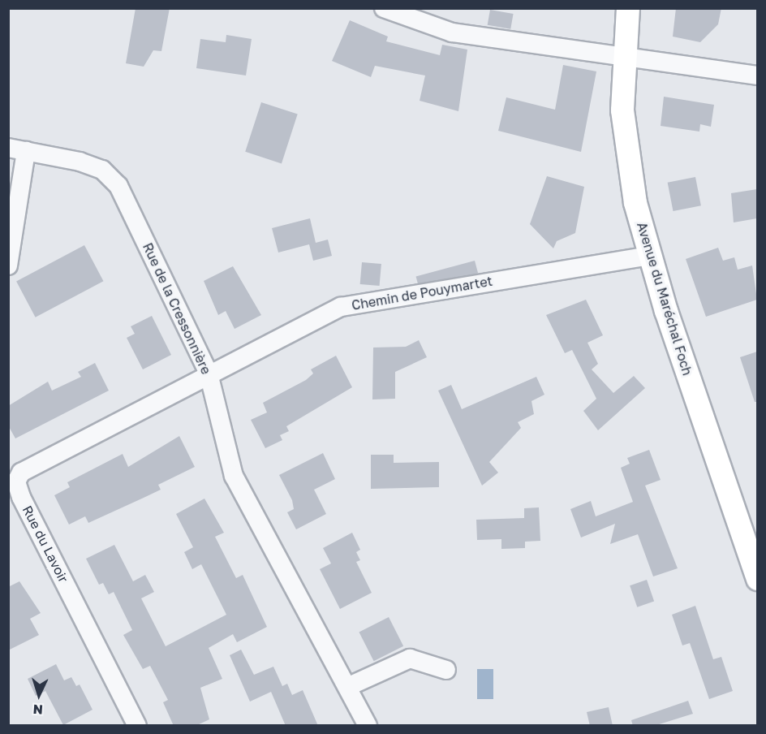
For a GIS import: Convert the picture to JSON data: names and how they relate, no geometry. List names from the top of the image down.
{
  "streets": {
    "main road": ["Avenue du Maréchal Foch"],
    "street": ["Chemin de Pouymartet", "Rue de la Cressonnière", "Rue du Lavoir"]
  },
  "crossings": [
    ["Chemin de Pouymartet", "Avenue du Maréchal Foch"],
    ["Chemin de Pouymartet", "Rue de la Cressonnière"],
    ["Chemin de Pouymartet", "Rue du Lavoir"],
    ["Rue de la Cressonnière", "Rue du Lavoir"]
  ],
  "north": "bottom"
}
